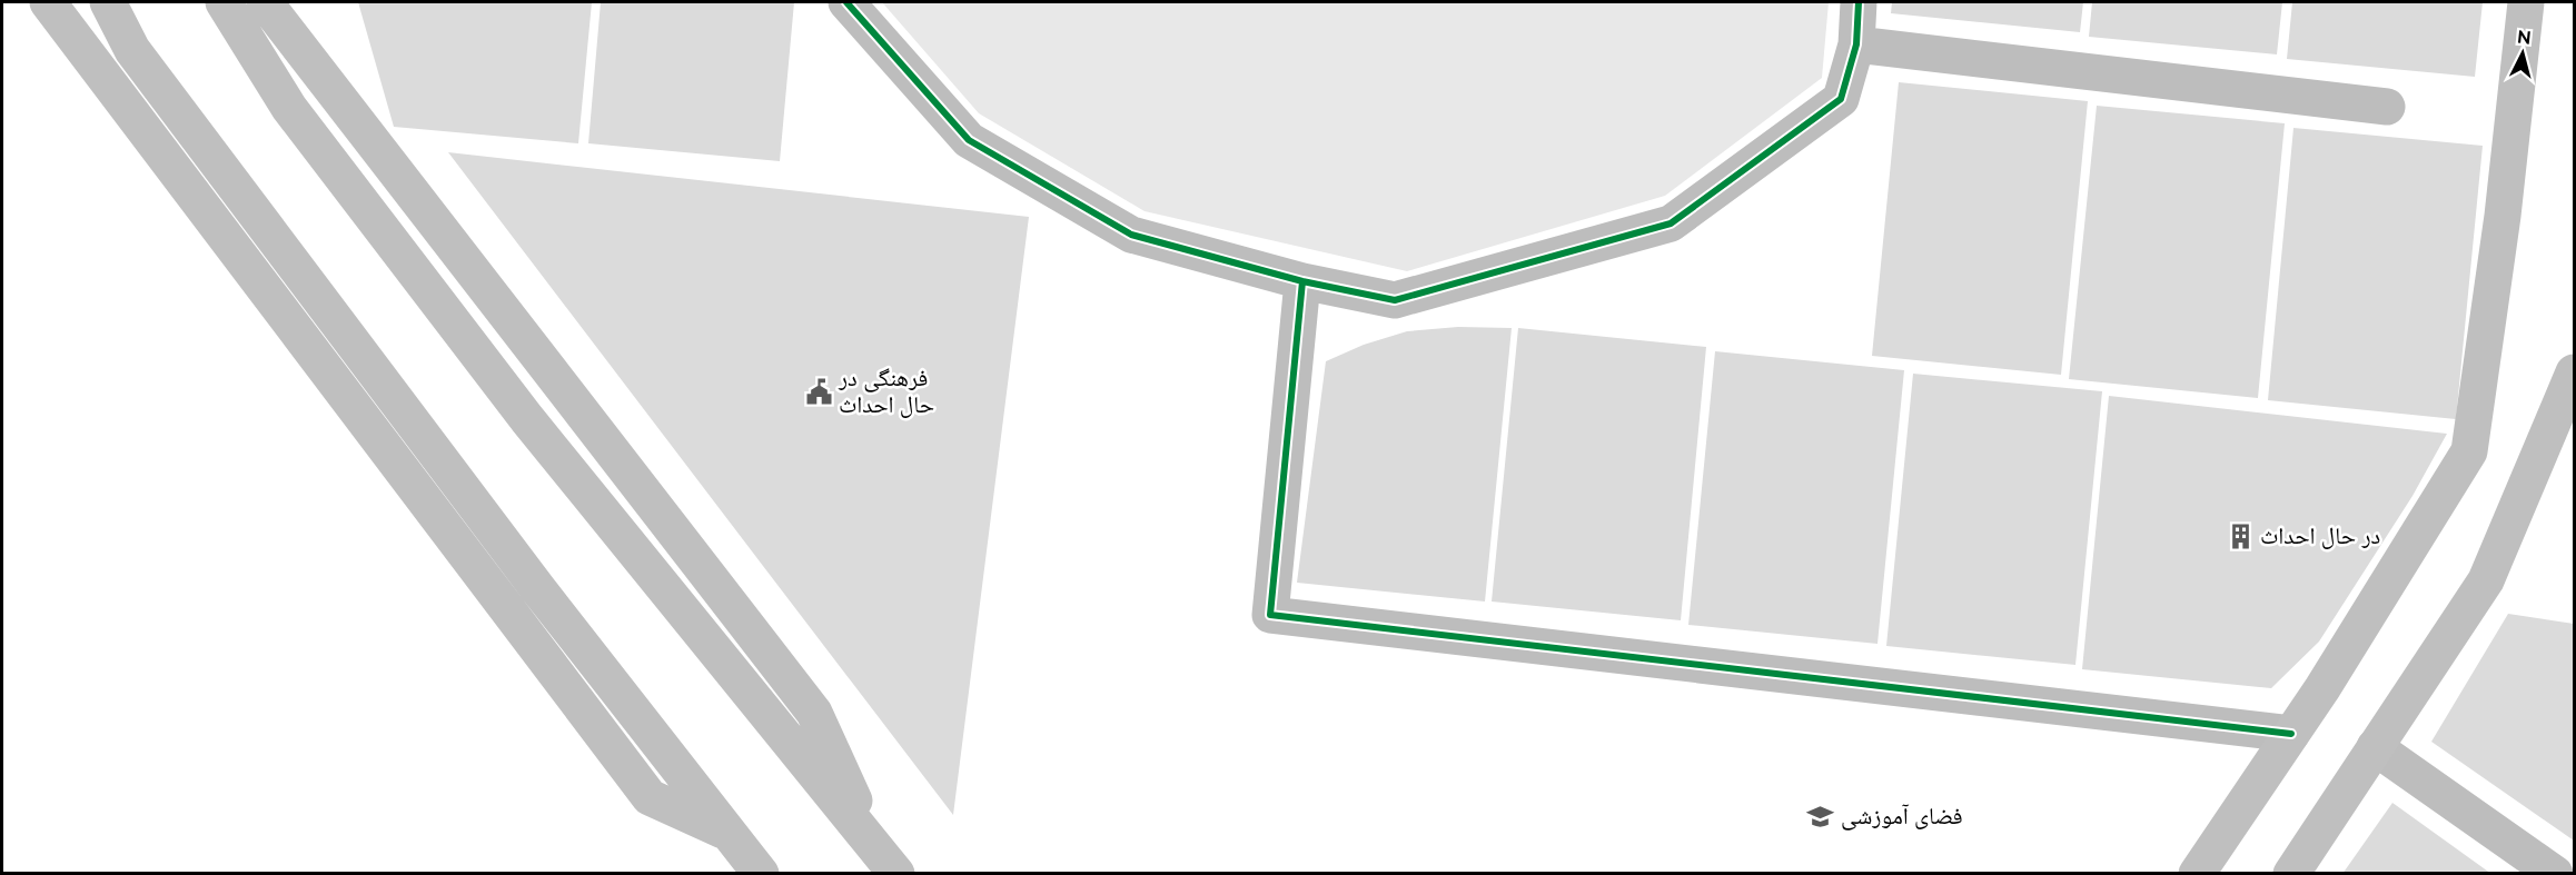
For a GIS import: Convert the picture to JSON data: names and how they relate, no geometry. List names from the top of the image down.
{
  "places": {
    "public building": ["فرهنگی در حال احداث"],
    "building": ["در حال احداث"],
    "school or university": ["فضای آموزشی"]
  },
  "north": "top"
}
